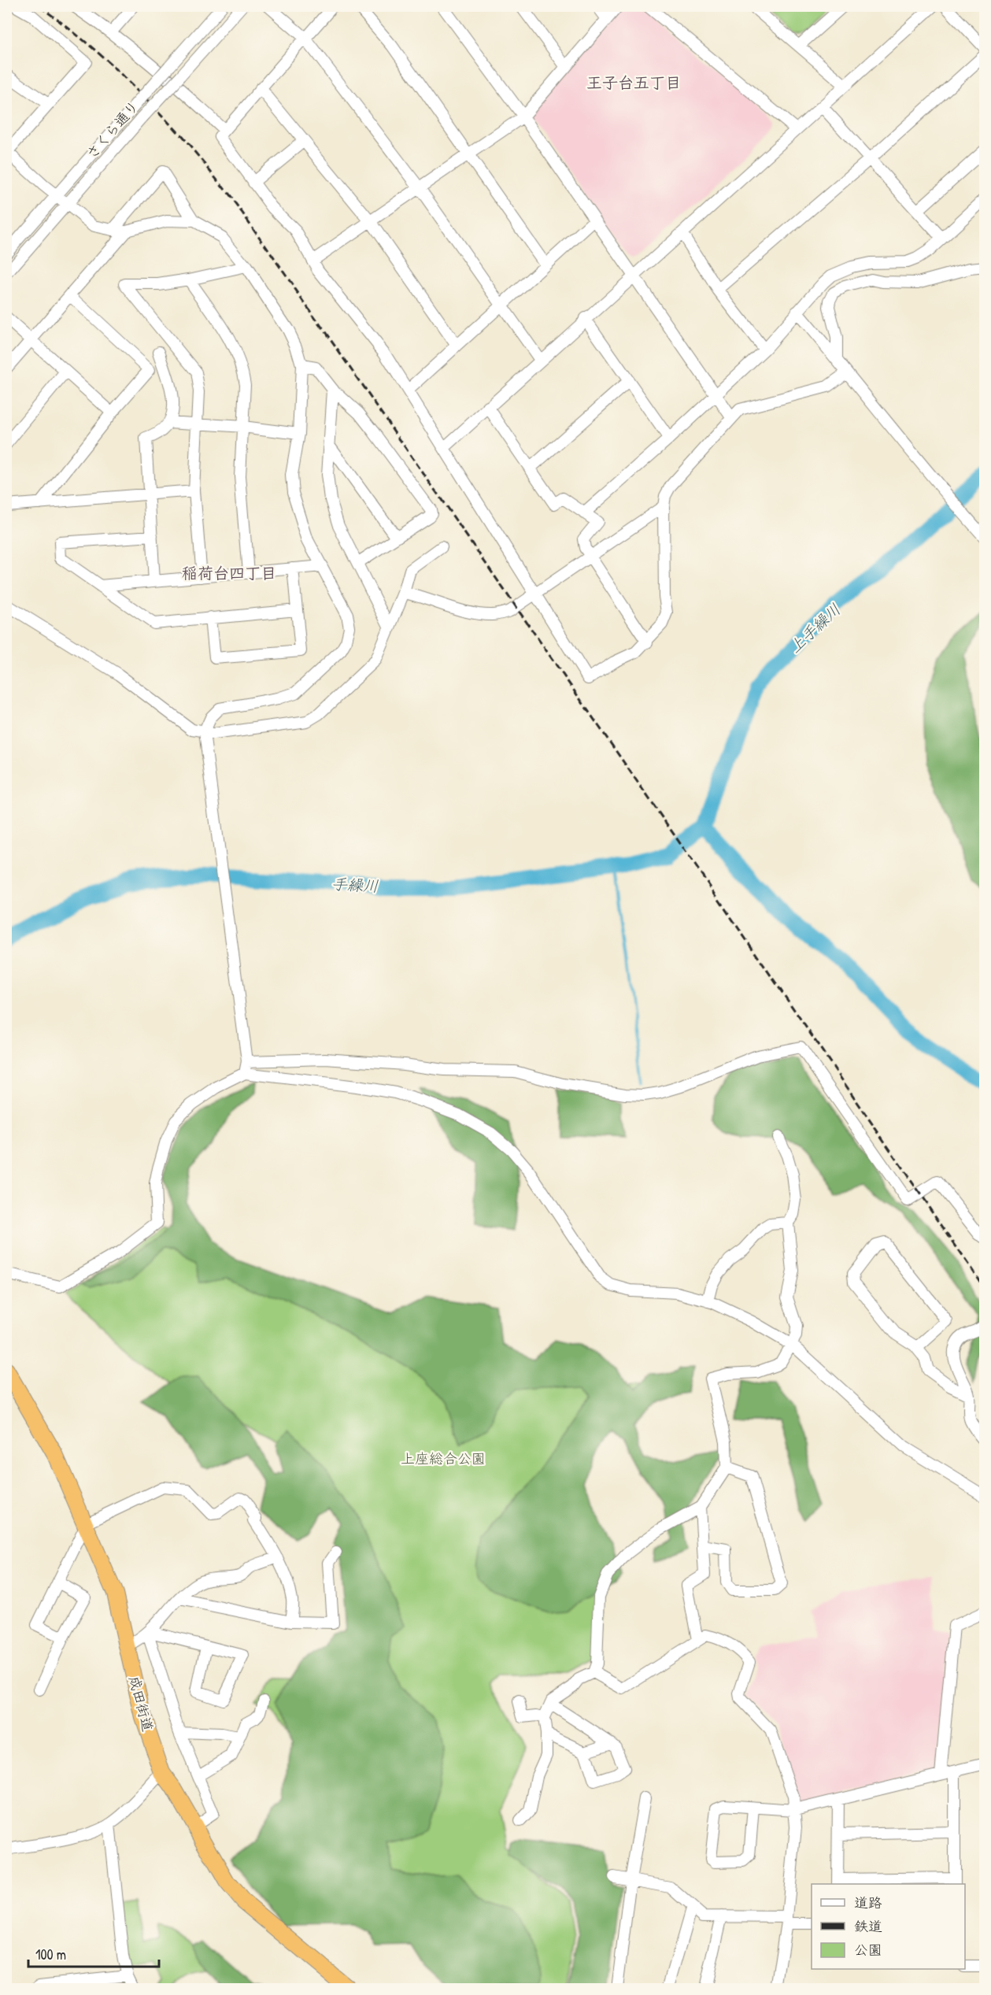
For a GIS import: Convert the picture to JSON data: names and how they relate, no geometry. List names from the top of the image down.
{
  "streets": {
    "highway": ["成田街道"],
    "street": ["さくら通り"]
  },
  "districts": ["王子台五丁目", "稲荷台四丁目"],
  "water": ["上手繰川", "手繰川"],
  "parks": ["上座総合公園"],
  "legend": ["道路", "鉄道", "公園"],
  "scale_bar": "100 m"
}
